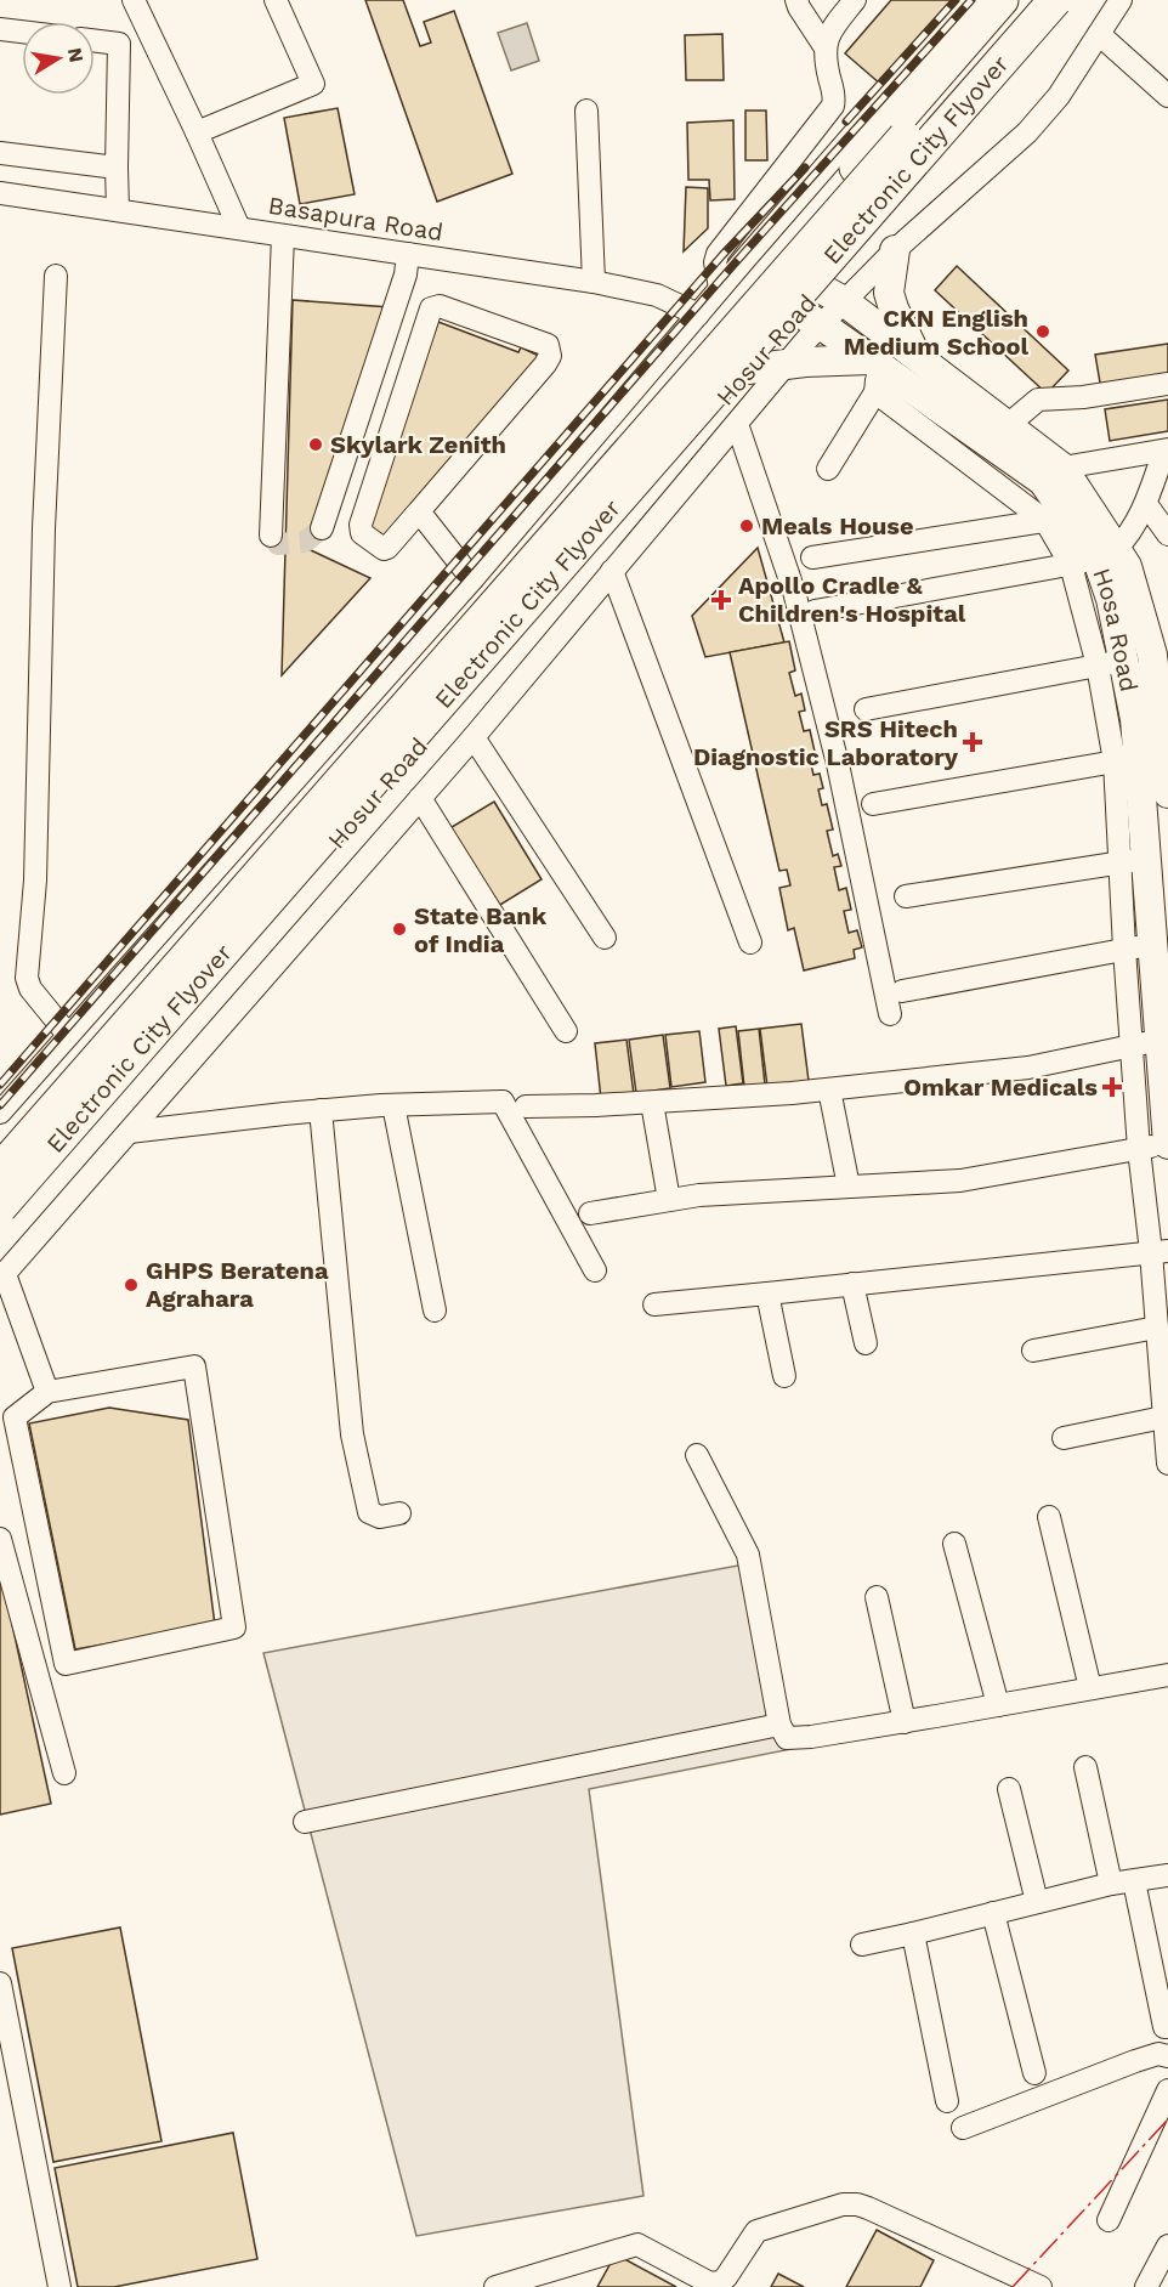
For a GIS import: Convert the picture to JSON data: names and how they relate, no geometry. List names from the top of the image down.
{
  "streets": {
    "highway": ["Electronic City Flyover", "Hosur Road"],
    "main road": ["Hosa Road"],
    "street": ["Basapura Road"]
  },
  "crossings": [
    ["Hosur Road", "Hosa Road"]
  ],
  "places": {
    "other": [
      "CKN English Medium School",
      "Skylark Zenith",
      "Meals House",
      "State Bank of India",
      "GHPS Beratena Agrahara"
    ],
    "health": ["Apollo Cradle & Children's Hospital", "SRS Hitech Diagnostic Laboratory", "Omkar Medicals"]
  },
  "north": "right"
}
